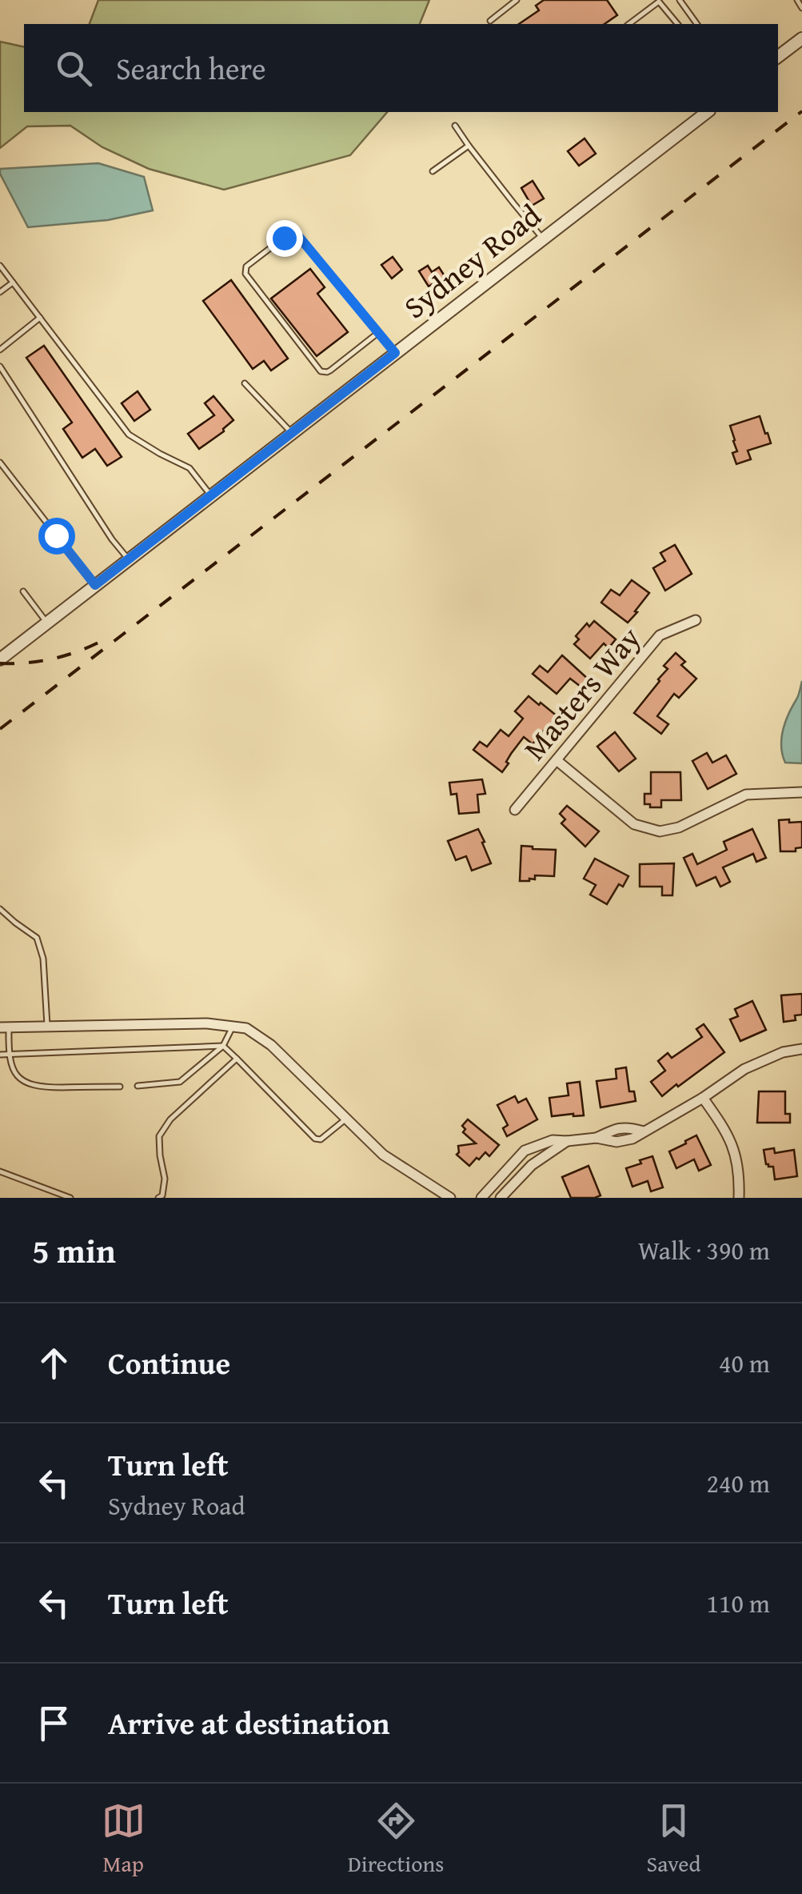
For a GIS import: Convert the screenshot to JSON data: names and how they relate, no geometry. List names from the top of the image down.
{
  "streets": {
    "street": ["Sydney Road", "Masters Way"]
  },
  "page": {
    "search": "Search here",
    "heading": ["5 min", "Walk · 390 m"],
    "list": [
      ["Continue", "40 m"],
      ["Turn left", "Sydney Road", "240 m"],
      ["Turn left", "110 m"],
      "Arrive at destination"
    ],
    "nav": ["Map", "Directions", "Saved"]
  }
}
